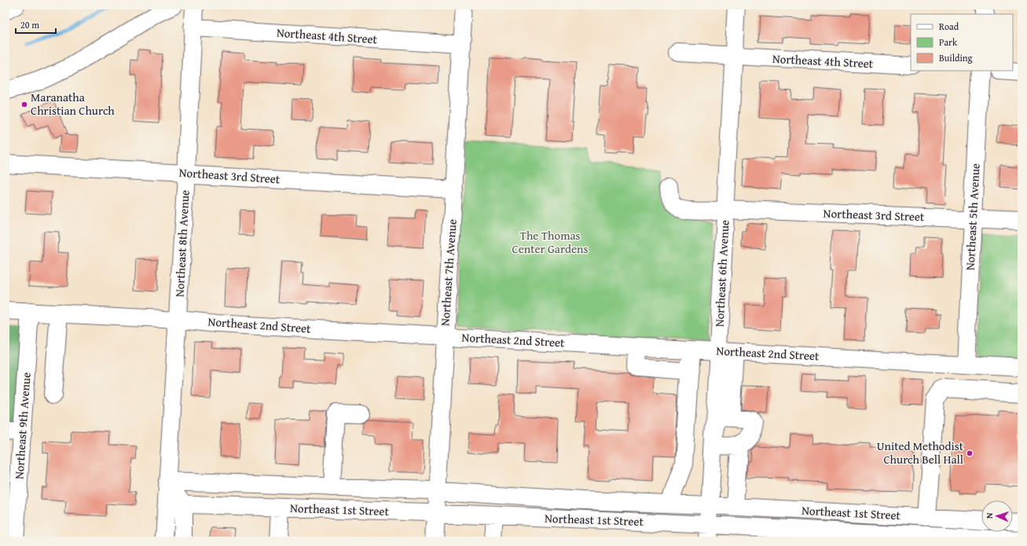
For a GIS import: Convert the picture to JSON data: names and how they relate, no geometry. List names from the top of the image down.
{
  "streets": {
    "street": [
      "Northeast 4th Street",
      "Northeast 3rd Street",
      "Northeast 5th Avenue",
      "Northeast 8th Avenue",
      "Northeast 7th Avenue",
      "Northeast 6th Avenue",
      "Northeast 2nd Street",
      "Northeast 9th Avenue",
      "Northeast 1st Street"
    ]
  },
  "crossings": [
    ["Northeast 4th Street", "Northeast 8th Avenue"],
    ["Northeast 4th Street", "Northeast 7th Avenue"],
    ["Northeast 4th Street", "Northeast 6th Avenue"],
    ["Northeast 3rd Street", "Northeast 5th Avenue"],
    ["Northeast 3rd Street", "Northeast 8th Avenue"],
    ["Northeast 3rd Street", "Northeast 7th Avenue"],
    ["Northeast 3rd Street", "Northeast 6th Avenue"],
    ["Northeast 5th Avenue", "Northeast 2nd Street"],
    ["Northeast 8th Avenue", "Northeast 2nd Street"],
    ["Northeast 8th Avenue", "Northeast 1st Street"],
    ["Northeast 7th Avenue", "Northeast 2nd Street"],
    ["Northeast 7th Avenue", "Northeast 1st Street"],
    ["Northeast 6th Avenue", "Northeast 2nd Street"],
    ["Northeast 6th Avenue", "Northeast 1st Street"],
    ["Northeast 2nd Street", "Northeast 9th Avenue"]
  ],
  "parks": ["The Thomas Center Gardens"],
  "places": ["Maranatha Christian Church", "United Methodist Church Bell Hall"],
  "legend": ["Road", "Park", "Building"],
  "scale_bar": "20 m",
  "north": "left"
}
